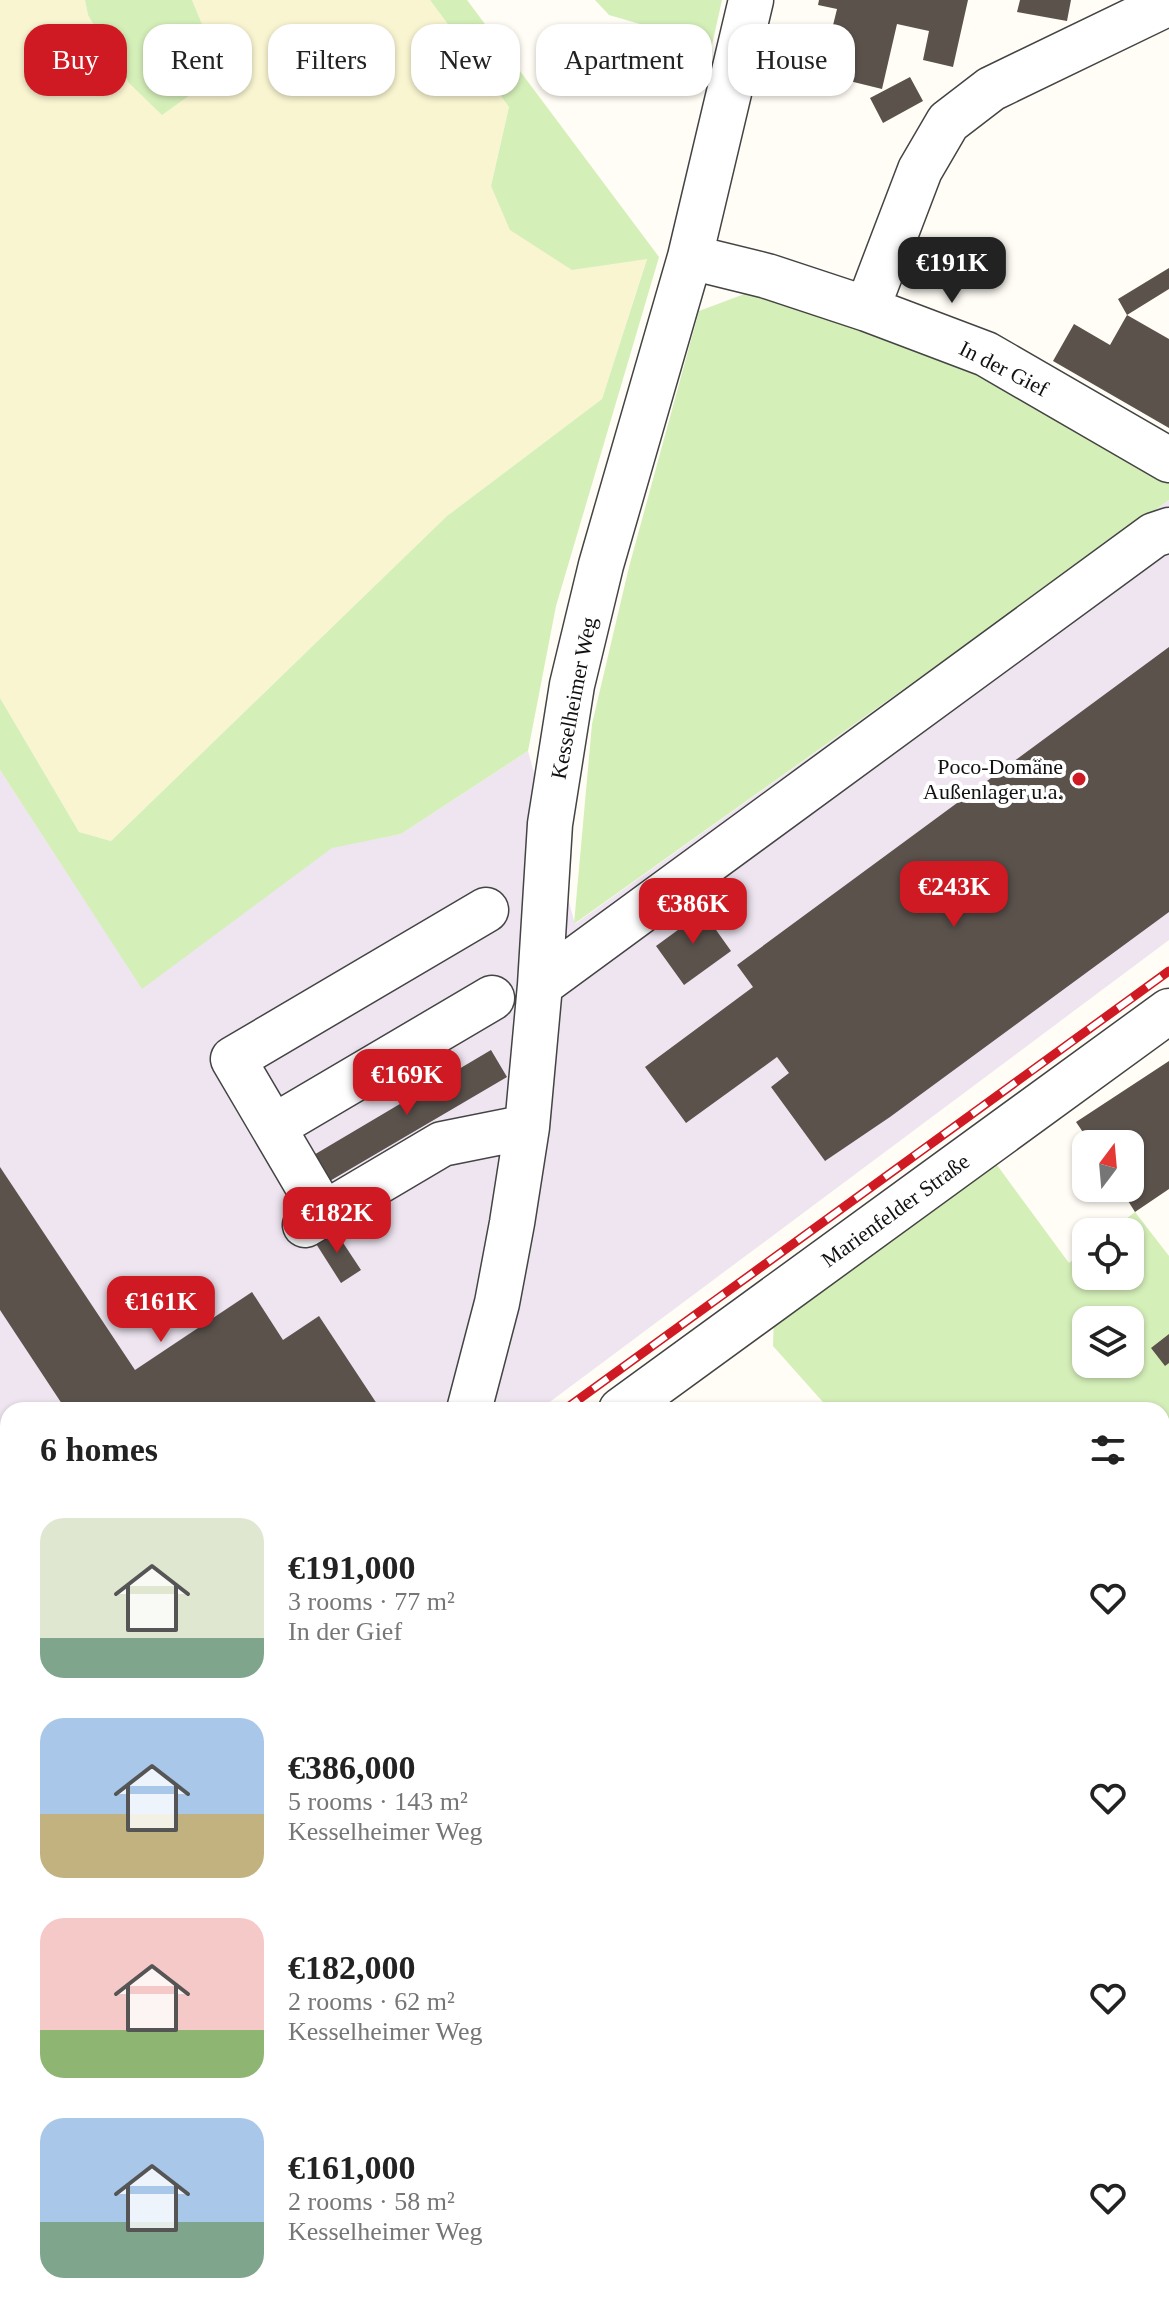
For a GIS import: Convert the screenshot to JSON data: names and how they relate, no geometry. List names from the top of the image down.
{
  "streets": {
    "street": ["In der Gief", "Kesselheimer Weg", "Marienfelder Straße"]
  },
  "crossings": [
    ["In der Gief", "Kesselheimer Weg"]
  ],
  "places": ["Poco-Domäne Außenlager u.a."],
  "north": "top",
  "page": {
    "chip": [
      "Buy",
      "Rent",
      "Filters",
      "New",
      "Apartment",
      "House"
    ],
    "price": [
      "€191K",
      "€243K",
      "€386K",
      "€169K",
      "€182K",
      "€161K"
    ],
    "heading": "6 homes",
    "list": [
      {
        "name": "€191,000",
        "note": "3 rooms · 77 m² · In der Gief"
      },
      {
        "name": "€386,000",
        "note": "5 rooms · 143 m² · Kesselheimer Weg"
      },
      {
        "name": "€182,000",
        "note": "2 rooms · 62 m² · Kesselheimer Weg"
      },
      {
        "name": "€161,000",
        "note": "2 rooms · 58 m² · Kesselheimer Weg"
      }
    ]
  }
}
